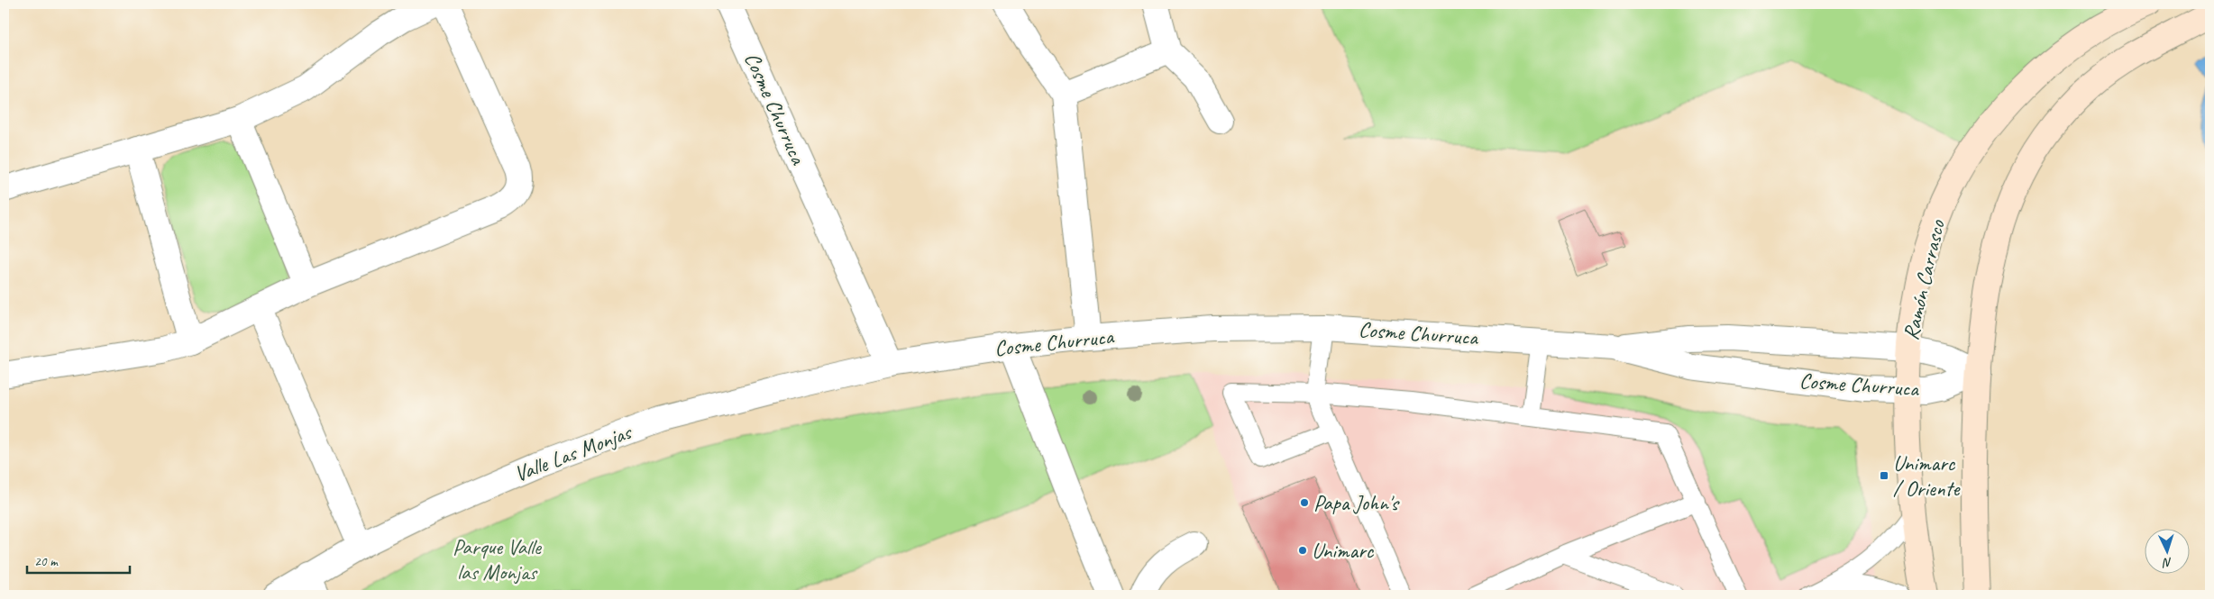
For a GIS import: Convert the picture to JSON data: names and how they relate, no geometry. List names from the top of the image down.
{
  "streets": {
    "main road": ["Ramón Carrasco"],
    "street": ["Cosme Churruca", "Valle Las Monjas"]
  },
  "crossings": [
    ["Cosme Churruca", "Ramón Carrasco"],
    ["Cosme Churruca", "Valle Las Monjas"]
  ],
  "parks": ["Parque Valle las Monjas"],
  "places": {
    "transit": ["Unimarc / Oriente"],
    "other": ["Papa John's", "Unimarc"]
  },
  "scale_bar": "20 m",
  "north": "bottom"
}
